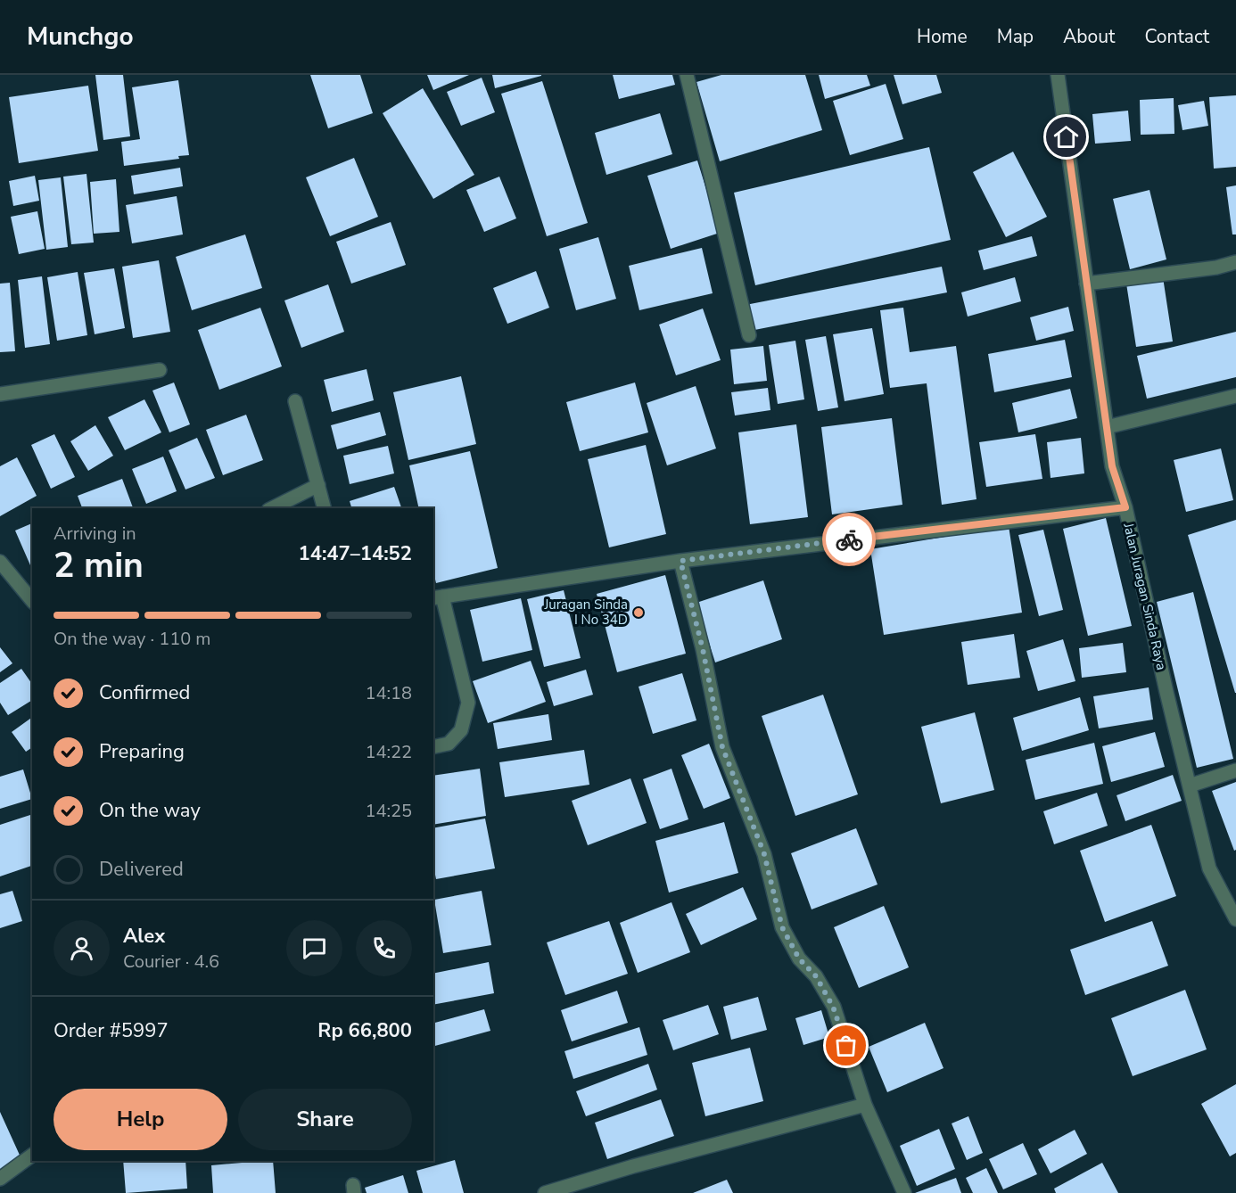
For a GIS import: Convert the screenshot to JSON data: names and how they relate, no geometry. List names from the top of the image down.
{
  "streets": {
    "street": ["Jalan Juragan Sinda Raya"]
  },
  "places": ["Juragan Sinda I No 34D"],
  "page": {
    "header": "Munchgo",
    "nav": [
      "Home",
      "Map",
      "About",
      "Contact"
    ],
    "heading": ["2 min", "Arriving in", "14:47–14:52"],
    "panel": [
      "Alex",
      "Courier · 4.6",
      "Order #5997",
      "Rp 66,800"
    ],
    "bar": "On the way · 110 m",
    "list": [
      ["Confirmed", "14:18"],
      ["Preparing", "14:22"],
      ["On the way", "14:25"],
      "Delivered"
    ],
    "buttons": ["Help", "Share"]
  }
}
